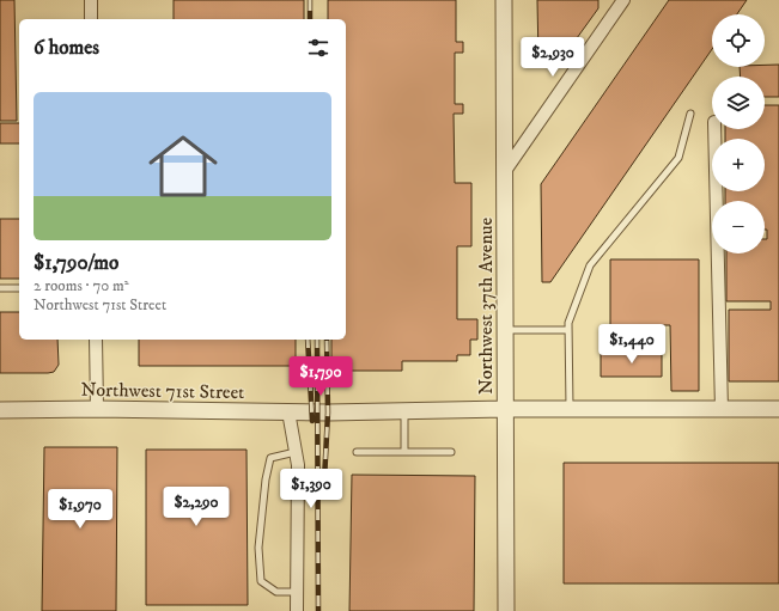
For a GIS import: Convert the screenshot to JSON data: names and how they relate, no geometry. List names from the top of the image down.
{
  "streets": {
    "street": ["Northwest 37th Avenue", "Northwest 71st Street"]
  },
  "crossings": [
    ["Northwest 37th Avenue", "Northwest 71st Street"]
  ],
  "page": {
    "map_buttons": ["+", "−"],
    "heading": "6 homes",
    "price": [
      "$2,930",
      "$1,440",
      "$1,790",
      "$1,390",
      "$2,290",
      "$1,970"
    ],
    "list": [
      {
        "name": "$1,790/mo",
        "note": "2 rooms · 70 m² · Northwest 71st Street"
      }
    ]
  }
}
